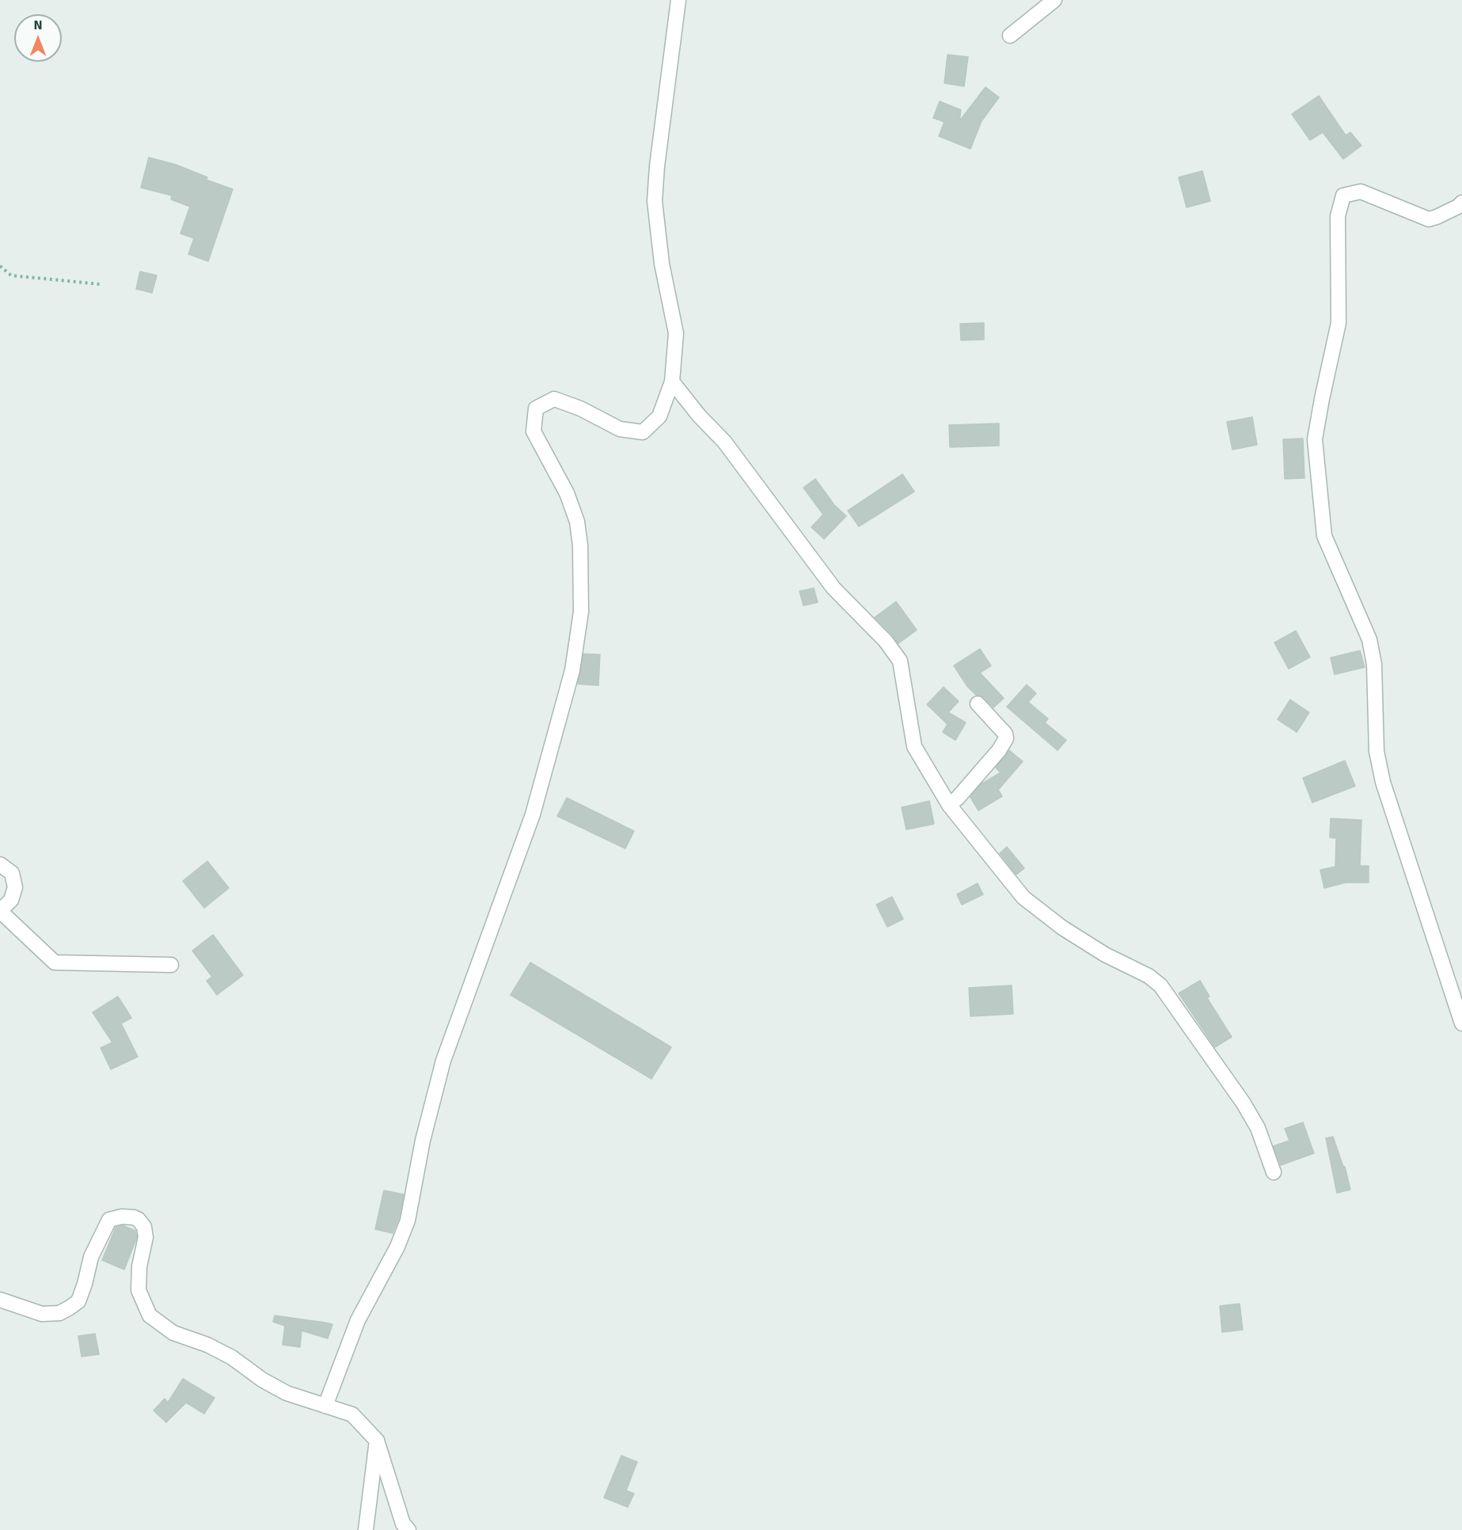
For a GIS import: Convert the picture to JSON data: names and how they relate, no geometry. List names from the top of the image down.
{
  "north": "top"
}
